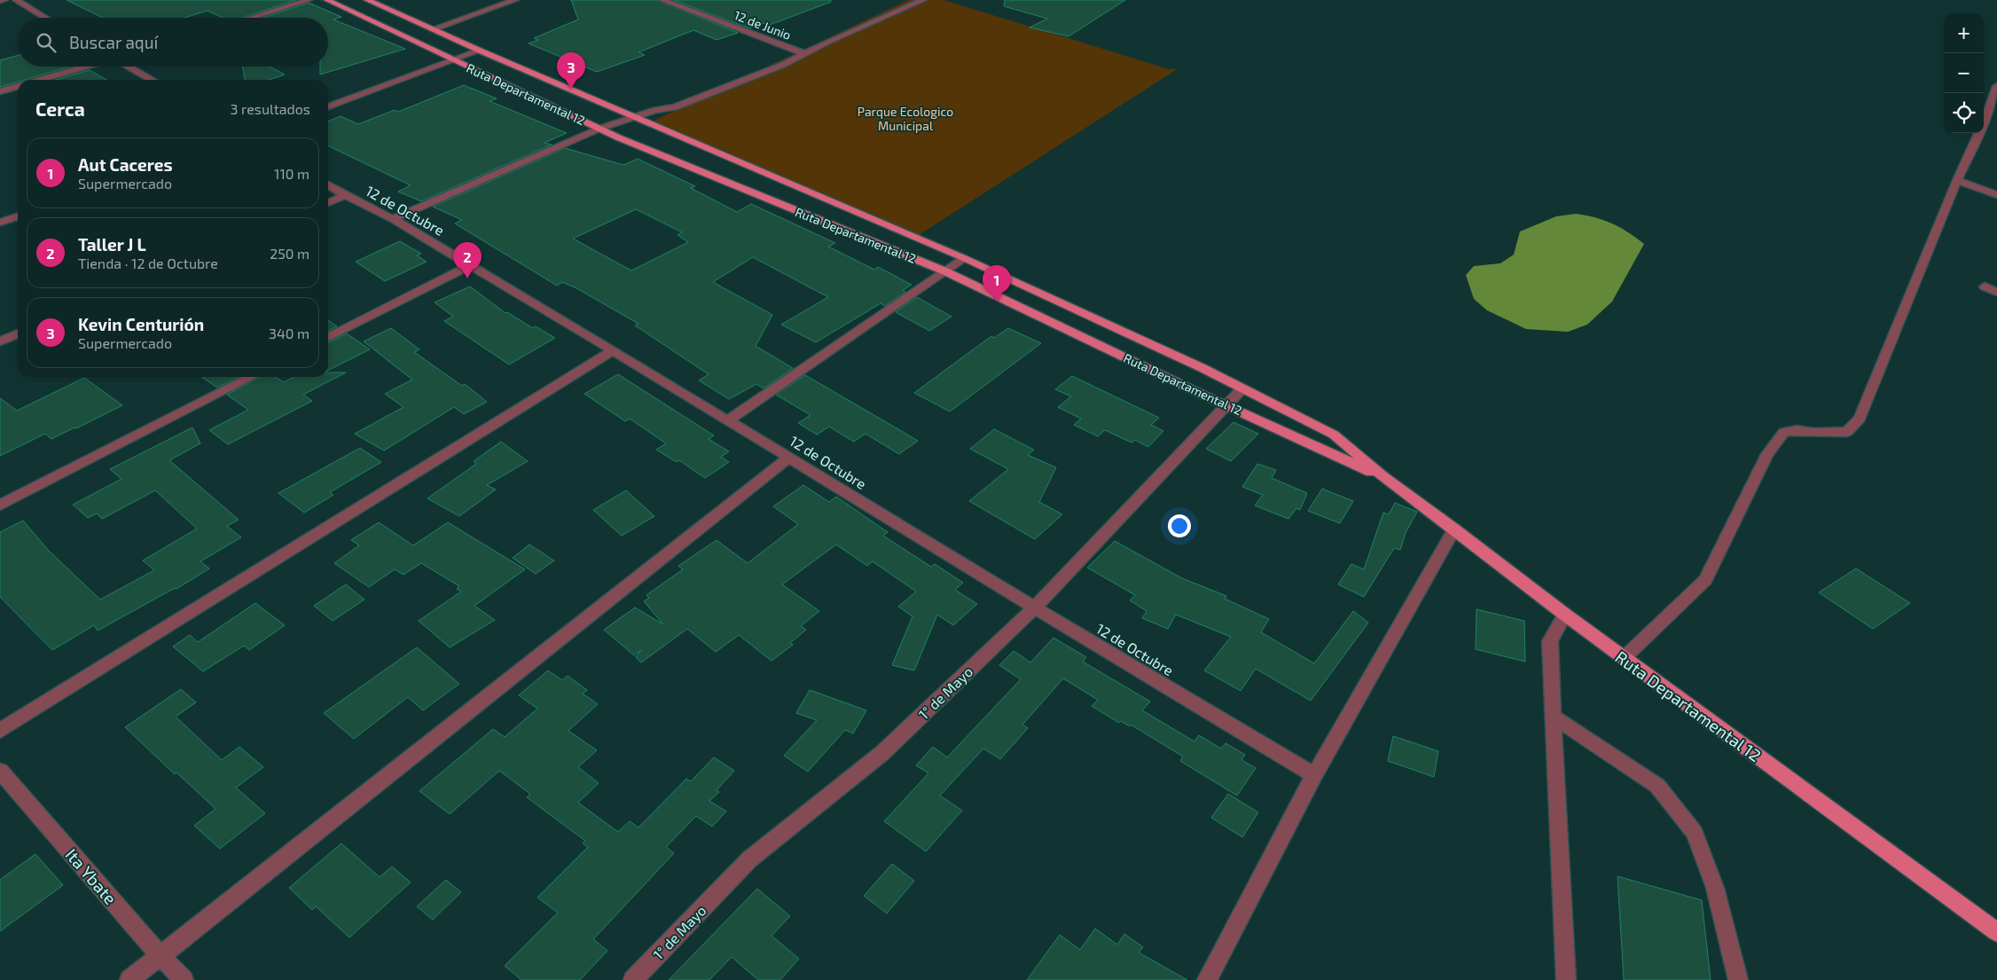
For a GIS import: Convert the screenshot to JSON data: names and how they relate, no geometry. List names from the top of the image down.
{
  "streets": {
    "main road": ["Ruta Departamental 12"],
    "street": [
      "12 de Junio",
      "12 de Octubre",
      "1° de Mayo",
      "Ita Ybate"
    ]
  },
  "crossings": [
    ["Ruta Departamental 12", "1° de Mayo"],
    ["12 de Octubre", "1° de Mayo"]
  ],
  "parks": ["Parque Ecologico Municipal"],
  "page": {
    "map_buttons": ["+", "−"],
    "search": "Buscar aquí",
    "pins": ["3", "2", "1"],
    "heading": ["Cerca", "3 resultados"],
    "list": [
      {
        "mark": "1",
        "name": "Aut Caceres",
        "note": "Supermercado",
        "value": "110 m"
      },
      {
        "mark": "2",
        "name": "Taller J L",
        "note": "Tienda · 12 de Octubre",
        "value": "250 m"
      },
      {
        "mark": "3",
        "name": "Kevin Centurión",
        "note": "Supermercado",
        "value": "340 m"
      }
    ]
  }
}
